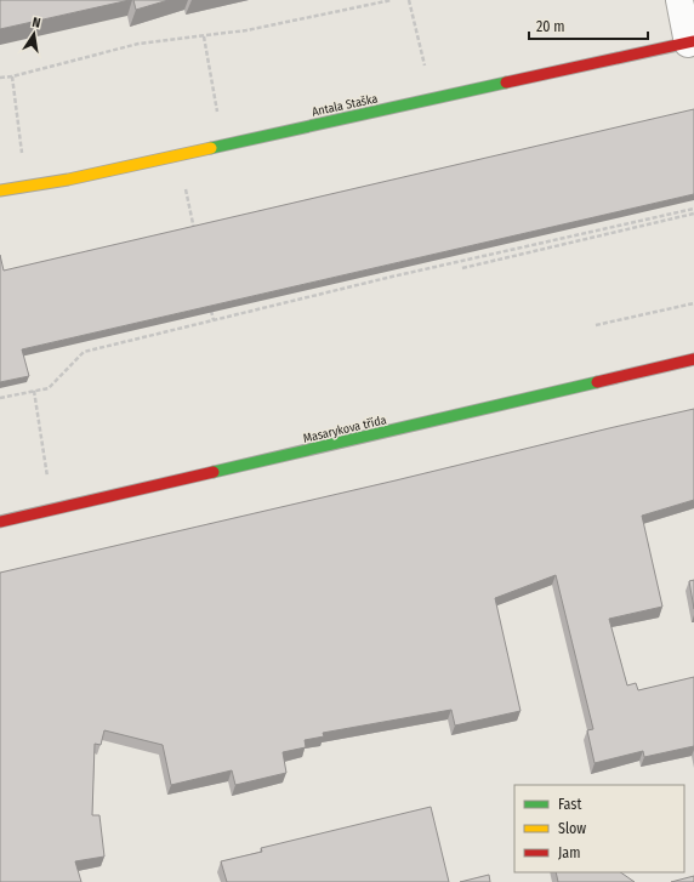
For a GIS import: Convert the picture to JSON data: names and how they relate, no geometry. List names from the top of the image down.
{
  "streets": {
    "street": ["Antala Staška", "Masarykova třída"]
  },
  "legend": ["Fast", "Slow", "Jam"],
  "scale_bar": "20 m",
  "north": "top"
}
